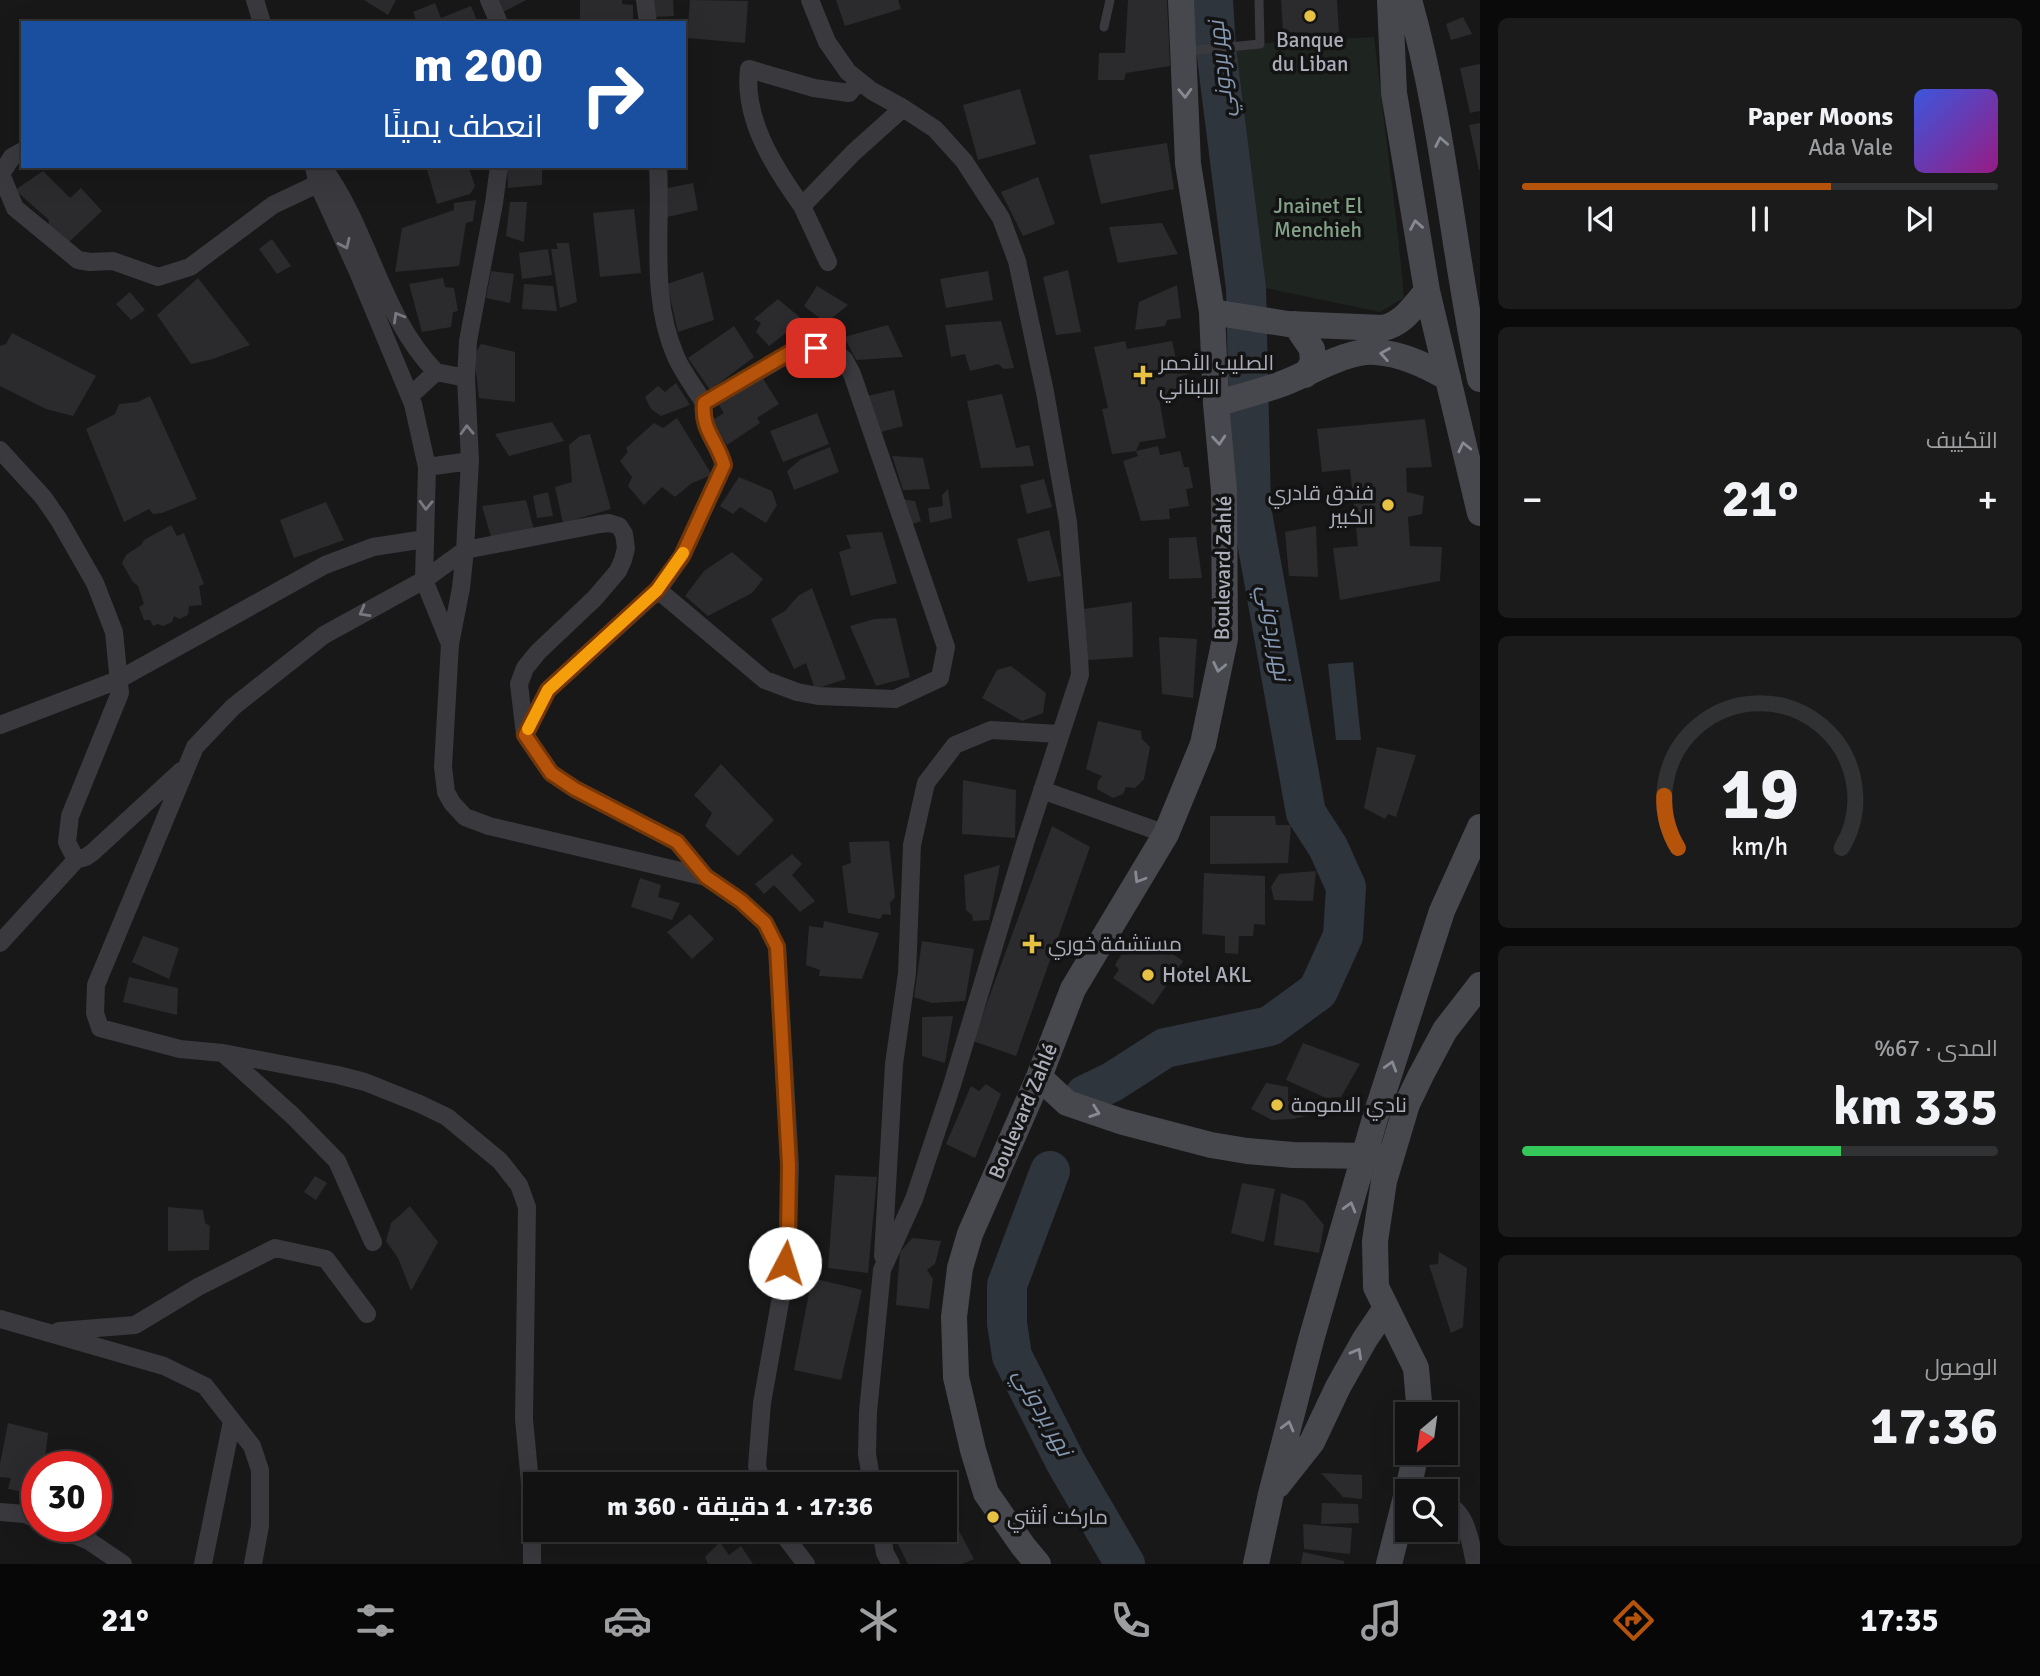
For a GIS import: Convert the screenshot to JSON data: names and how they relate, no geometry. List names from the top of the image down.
{
  "streets": {
    "main road": ["Boulevard Zahlé"]
  },
  "one_way": ["Boulevard Zahlé"],
  "water": ["نهر بردوني"],
  "parks": ["Jnainet El Menchieh"],
  "places": {
    "other": [
      "Banque du Liban",
      "فندق قادري الكبير",
      "Hotel AKL",
      "نادي الامومة",
      "ماركت أنثني"
    ],
    "health": ["الصليب الأحمر اللبناني", "مستشفة خوري"]
  },
  "north": "bottom left",
  "page": {
    "turn": ["200 m", "انعطف يمينًا"],
    "song": ["Paper Moons", "Ada Vale"],
    "tile": [
      "التكييف",
      ["المدى · 67%", "335 km"],
      ["الوصول", "17:36"]
    ],
    "heat": ["−", "21°", "+"],
    "limit": "30",
    "trip": "17:36 · 1 دقيقة · 360 m",
    "tabs": ["17:35", "21°"],
    "gauge": ["19", "km/h"]
  }
}
